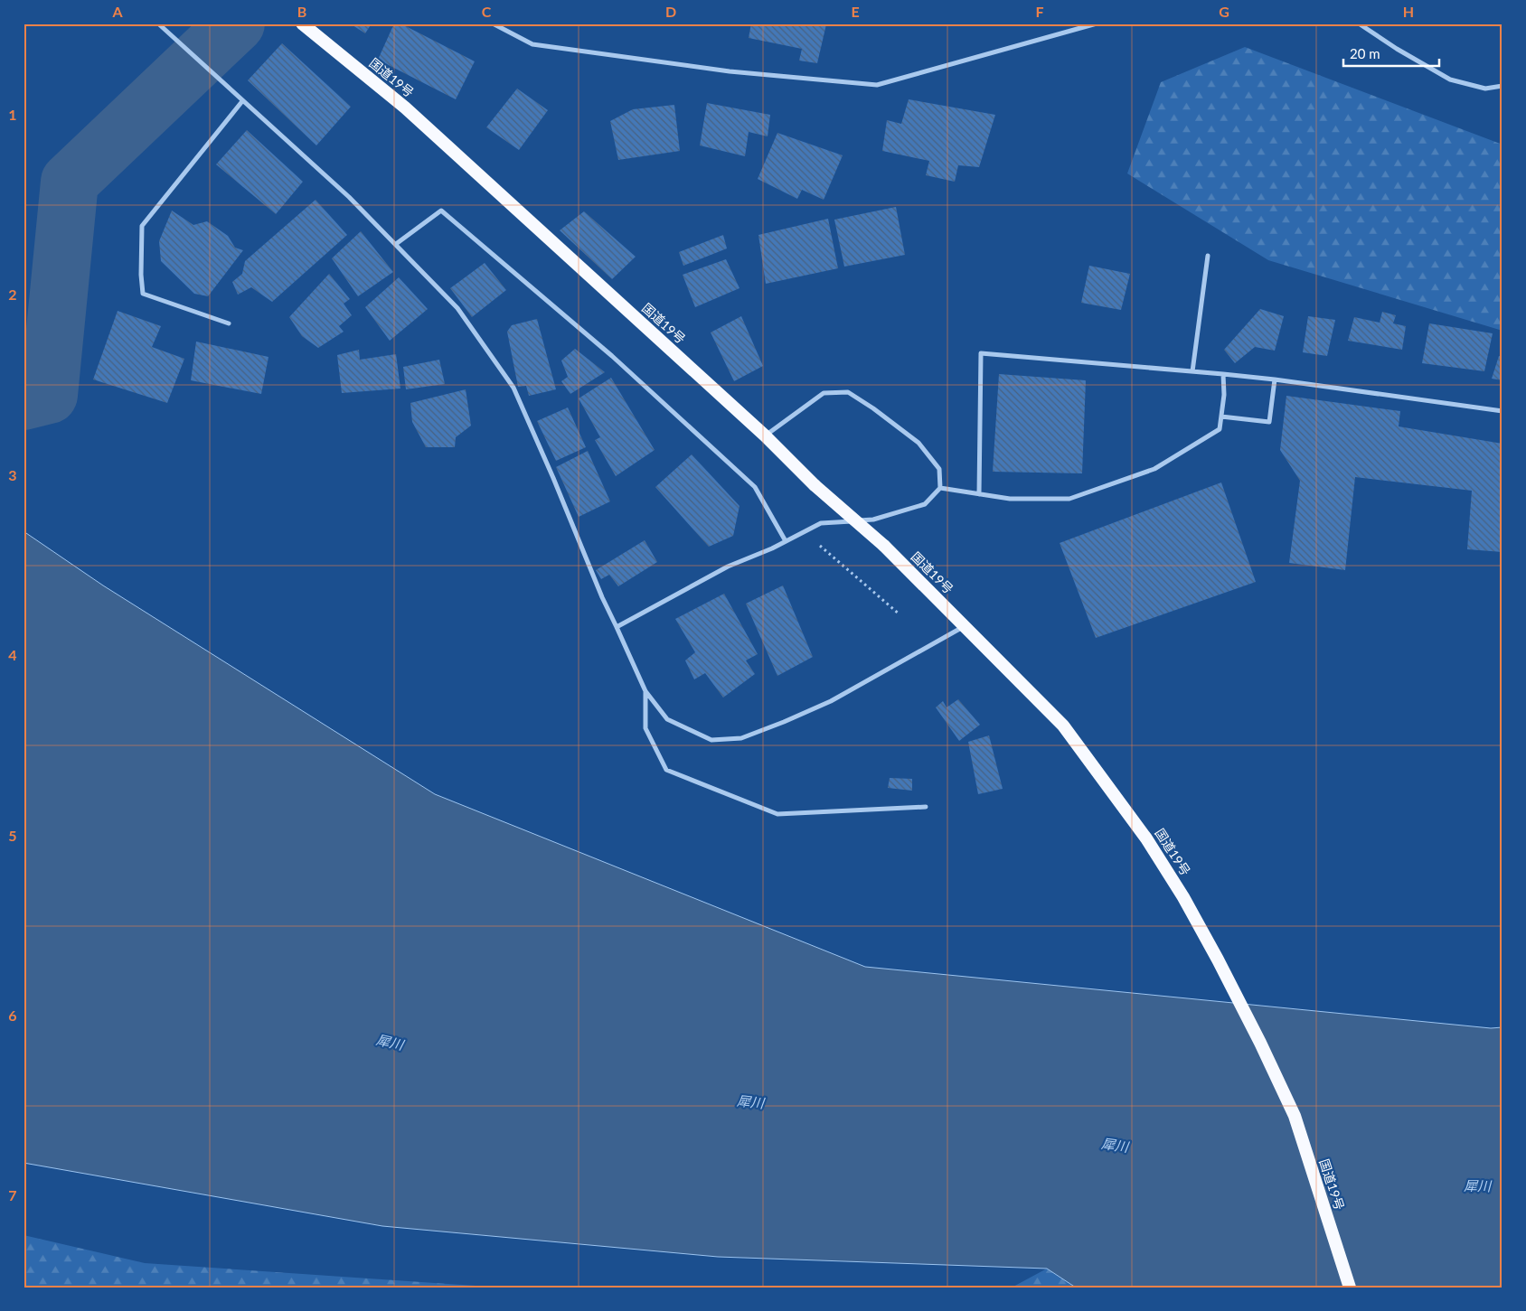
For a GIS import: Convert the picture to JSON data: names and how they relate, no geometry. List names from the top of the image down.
{
  "streets": {
    "highway": ["国道19号"]
  },
  "water": ["犀川"],
  "scale_bar": "20 m",
  "grid": {
    "columns": [
      "A",
      "B",
      "C",
      "D",
      "E",
      "F",
      "G",
      "H"
    ],
    "rows": [
      "1",
      "2",
      "3",
      "4",
      "5",
      "6",
      "7"
    ]
  }
}
